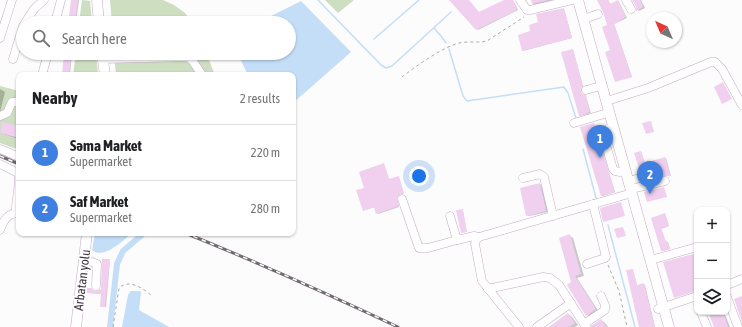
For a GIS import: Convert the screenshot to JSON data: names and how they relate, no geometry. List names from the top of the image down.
{
  "streets": {
    "main road": ["Arbatan yolu"]
  },
  "north": "top left",
  "page": {
    "search": "Search here",
    "heading": ["Nearby", "2 results"],
    "list": [
      {
        "mark": "1",
        "name": "Səma Market",
        "note": "Supermarket",
        "value": "220 m"
      },
      {
        "mark": "2",
        "name": "Saf Market",
        "note": "Supermarket",
        "value": "280 m"
      }
    ],
    "pins": ["1", "2"],
    "map_buttons": ["+", "−"]
  }
}
